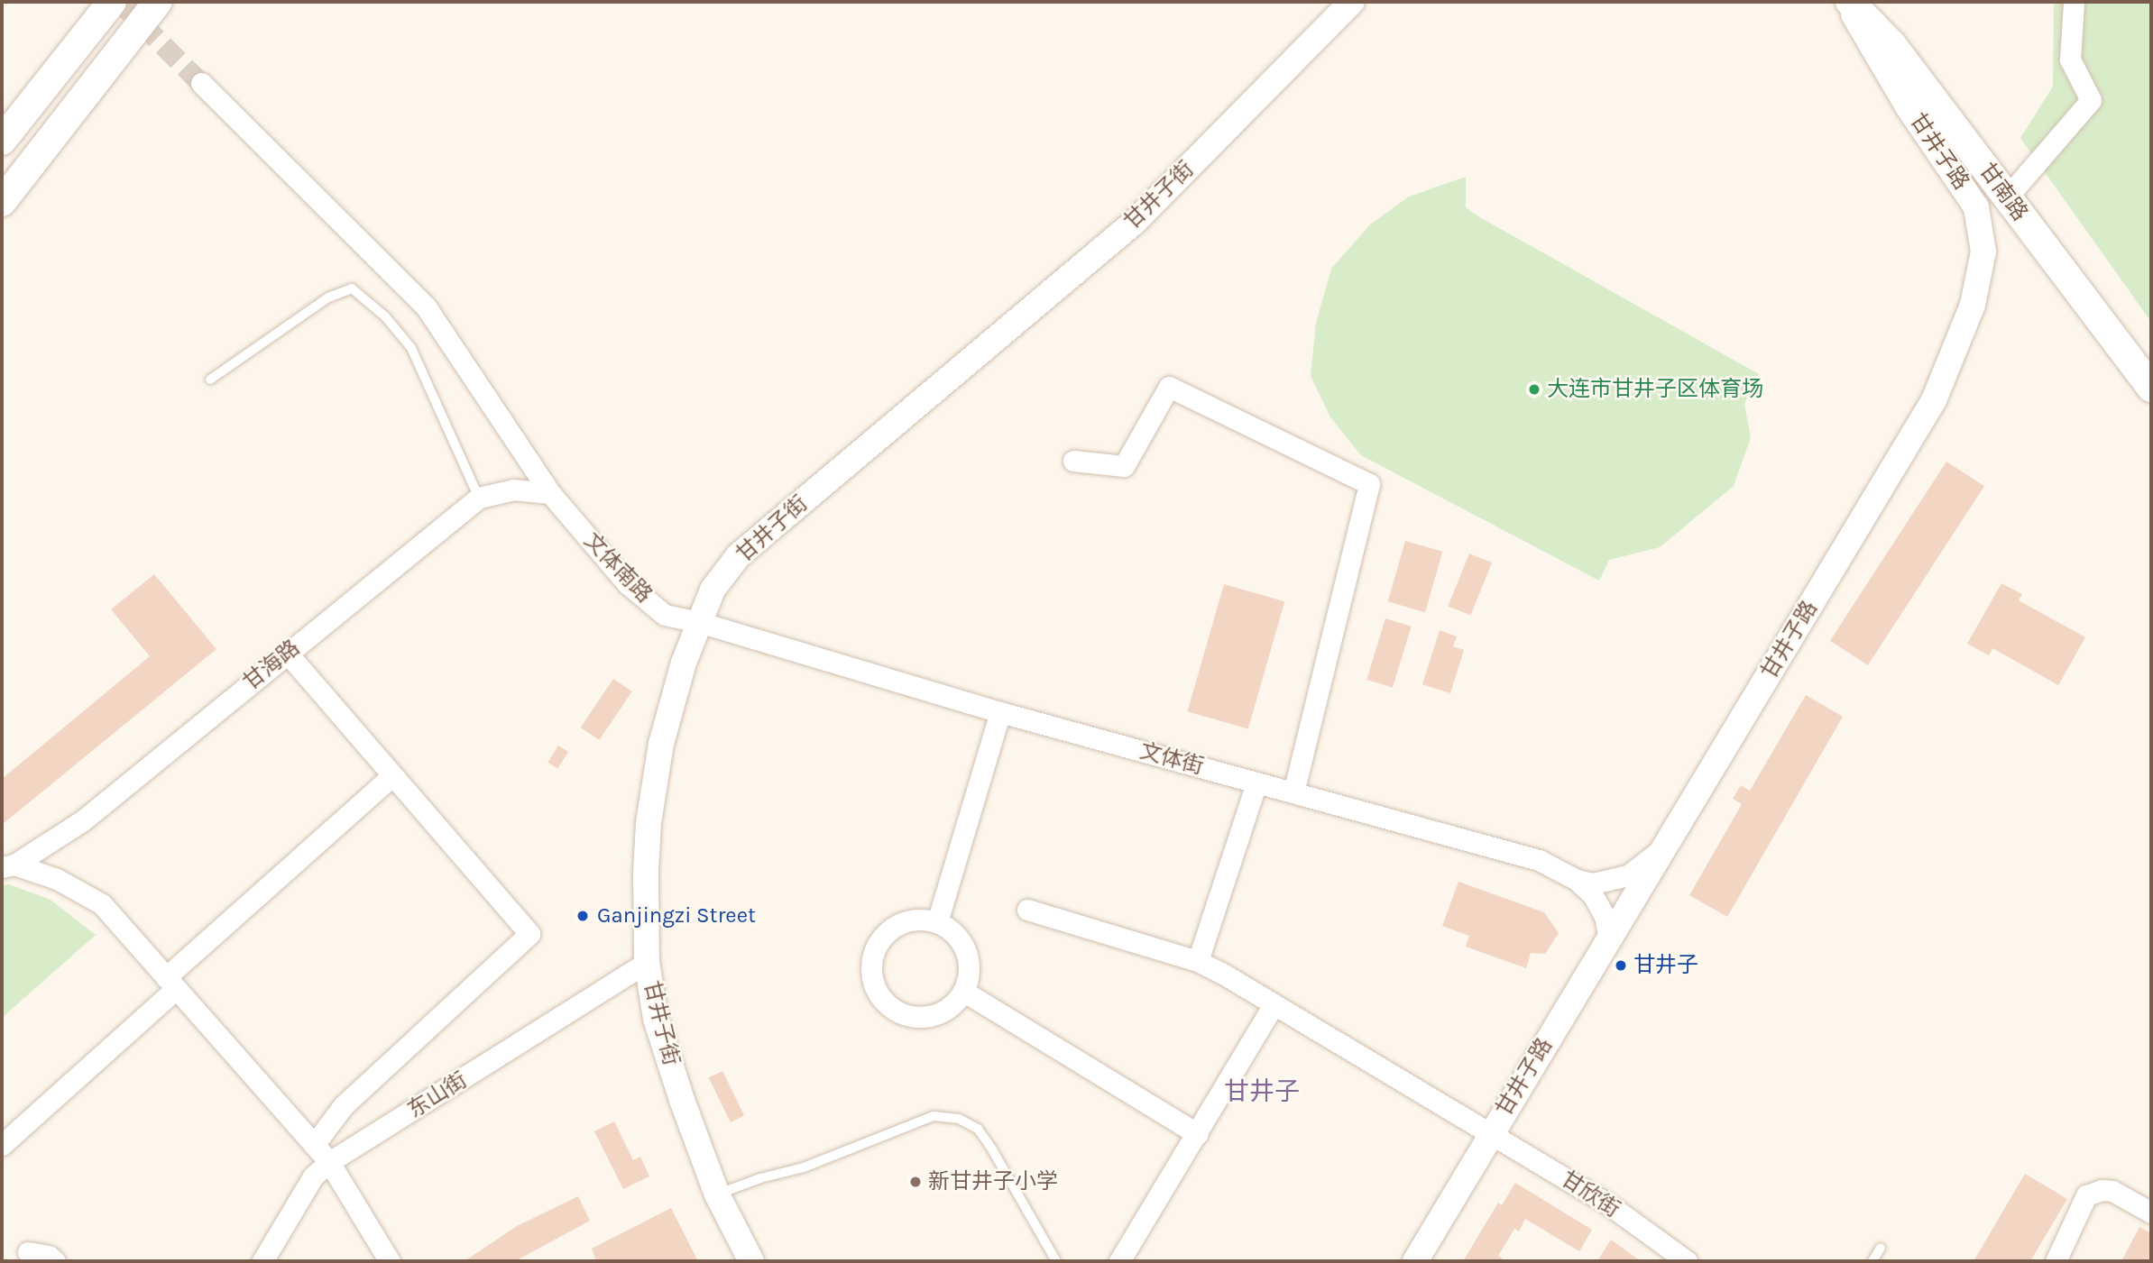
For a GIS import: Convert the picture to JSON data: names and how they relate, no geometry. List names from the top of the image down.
{
  "streets": {
    "main road": ["甘南路"],
    "street": [
      "甘井子路",
      "甘井子街",
      "文体南路",
      "甘海路",
      "文体街",
      "东山街",
      "甘欣街"
    ]
  },
  "crossings": [
    ["甘井子路", "甘南路"],
    ["甘井子路", "文体街"],
    ["甘井子路", "甘欣街"],
    ["甘井子街", "文体南路"],
    ["甘井子街", "文体街"],
    ["甘井子街", "东山街"],
    ["文体南路", "甘海路"],
    ["文体南路", "文体街"]
  ],
  "districts": ["甘井子"],
  "places": [
    "大连市甘井子区体育场",
    "Ganjingzi Street",
    "甘井子",
    "新甘井子小学"
  ]
}
